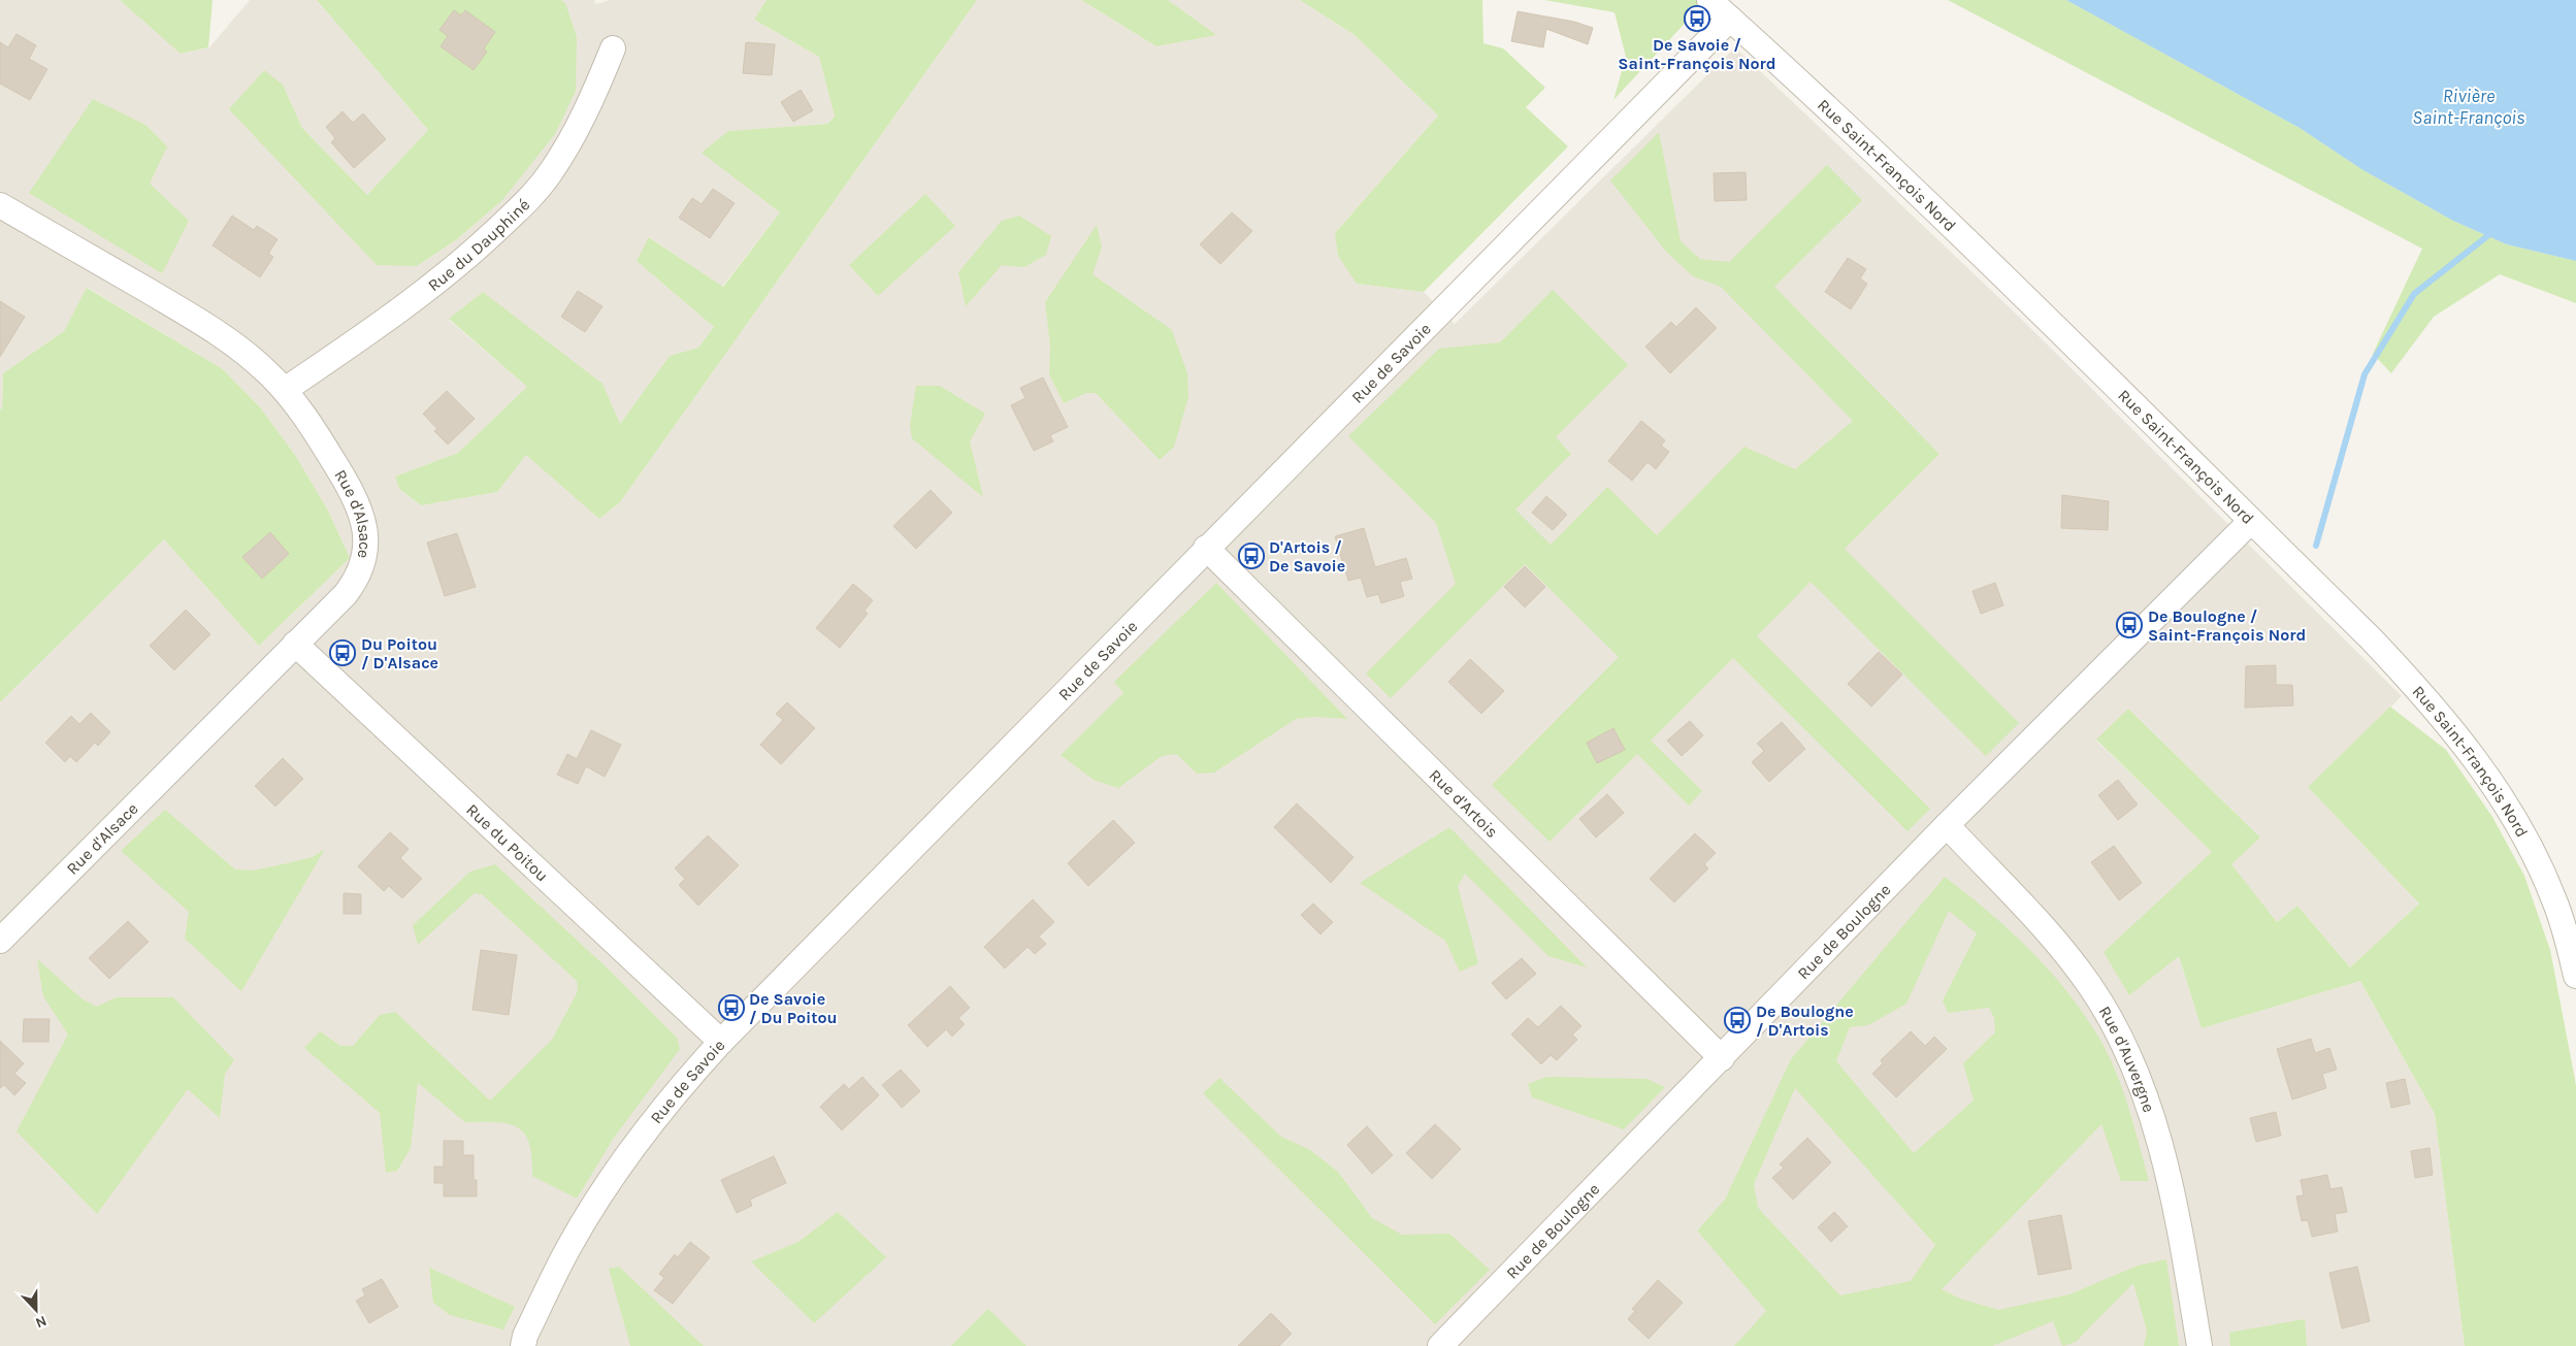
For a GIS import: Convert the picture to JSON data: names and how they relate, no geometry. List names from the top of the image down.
{
  "streets": {
    "street": [
      "Rue Saint-François Nord",
      "Rue du Dauphiné",
      "Rue de Savoie",
      "Rue d'Alsace",
      "Rue d'Artois",
      "Rue du Poitou",
      "Rue de Boulogne",
      "Rue d'Auvergne"
    ]
  },
  "crossings": [
    ["Rue Saint-François Nord", "Rue de Savoie"],
    ["Rue Saint-François Nord", "Rue de Boulogne"],
    ["Rue du Dauphiné", "Rue d'Alsace"],
    ["Rue de Savoie", "Rue d'Artois"],
    ["Rue de Savoie", "Rue du Poitou"],
    ["Rue d'Alsace", "Rue du Poitou"],
    ["Rue d'Artois", "Rue de Boulogne"],
    ["Rue de Boulogne", "Rue d'Auvergne"]
  ],
  "water": ["Rivière Saint-François"],
  "places": {
    "bus stop": [
      "De Savoie / Saint-François Nord",
      "D'Artois / De Savoie",
      "De Boulogne / Saint-François Nord",
      "Du Poitou / D'Alsace",
      "De Savoie / Du Poitou",
      "De Boulogne / D'Artois"
    ]
  },
  "north": "bottom"
}
